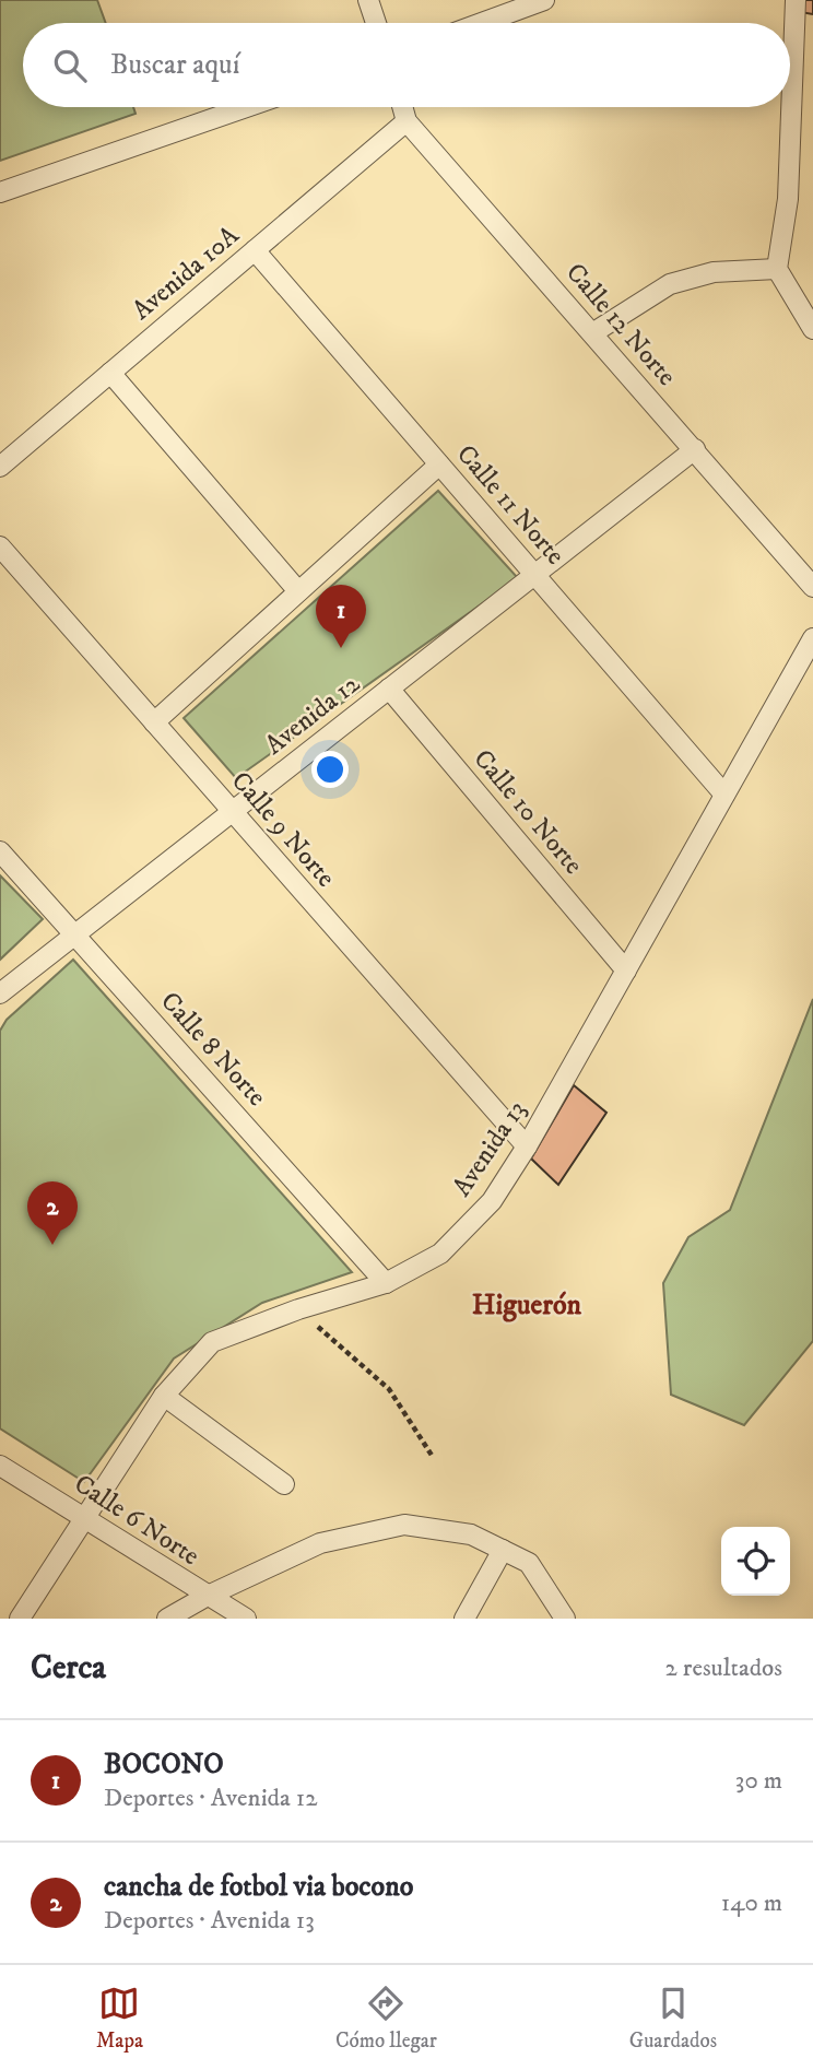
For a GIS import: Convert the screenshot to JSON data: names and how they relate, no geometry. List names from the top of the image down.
{
  "streets": {
    "street": [
      "Avenida 10A",
      "Calle 12 Norte",
      "Calle 11 Norte",
      "Avenida 12",
      "Calle 10 Norte",
      "Calle 9 Norte",
      "Calle 8 Norte",
      "Avenida 13",
      "Calle 6 Norte"
    ]
  },
  "crossings": [
    ["Avenida 10A", "Calle 12 Norte"],
    ["Avenida 10A", "Calle 11 Norte"],
    ["Calle 12 Norte", "Avenida 12"],
    ["Calle 11 Norte", "Avenida 12"],
    ["Calle 11 Norte", "Avenida 13"],
    ["Avenida 12", "Calle 10 Norte"],
    ["Avenida 12", "Calle 9 Norte"],
    ["Avenida 12", "Calle 8 Norte"],
    ["Calle 10 Norte", "Avenida 13"],
    ["Calle 9 Norte", "Avenida 13"],
    ["Calle 8 Norte", "Avenida 13"],
    ["Avenida 13", "Calle 6 Norte"]
  ],
  "districts": ["Higuerón"],
  "page": {
    "search": "Buscar aquí",
    "pins": ["1", "2"],
    "heading": ["Cerca", "2 resultados"],
    "list": [
      {
        "mark": "1",
        "name": "BOCONO",
        "note": "Deportes · Avenida 12",
        "value": "30 m"
      },
      {
        "mark": "2",
        "name": "cancha de fotbol via bocono",
        "note": "Deportes · Avenida 13",
        "value": "140 m"
      }
    ],
    "nav": ["Mapa", "Cómo llegar", "Guardados"]
  }
}
